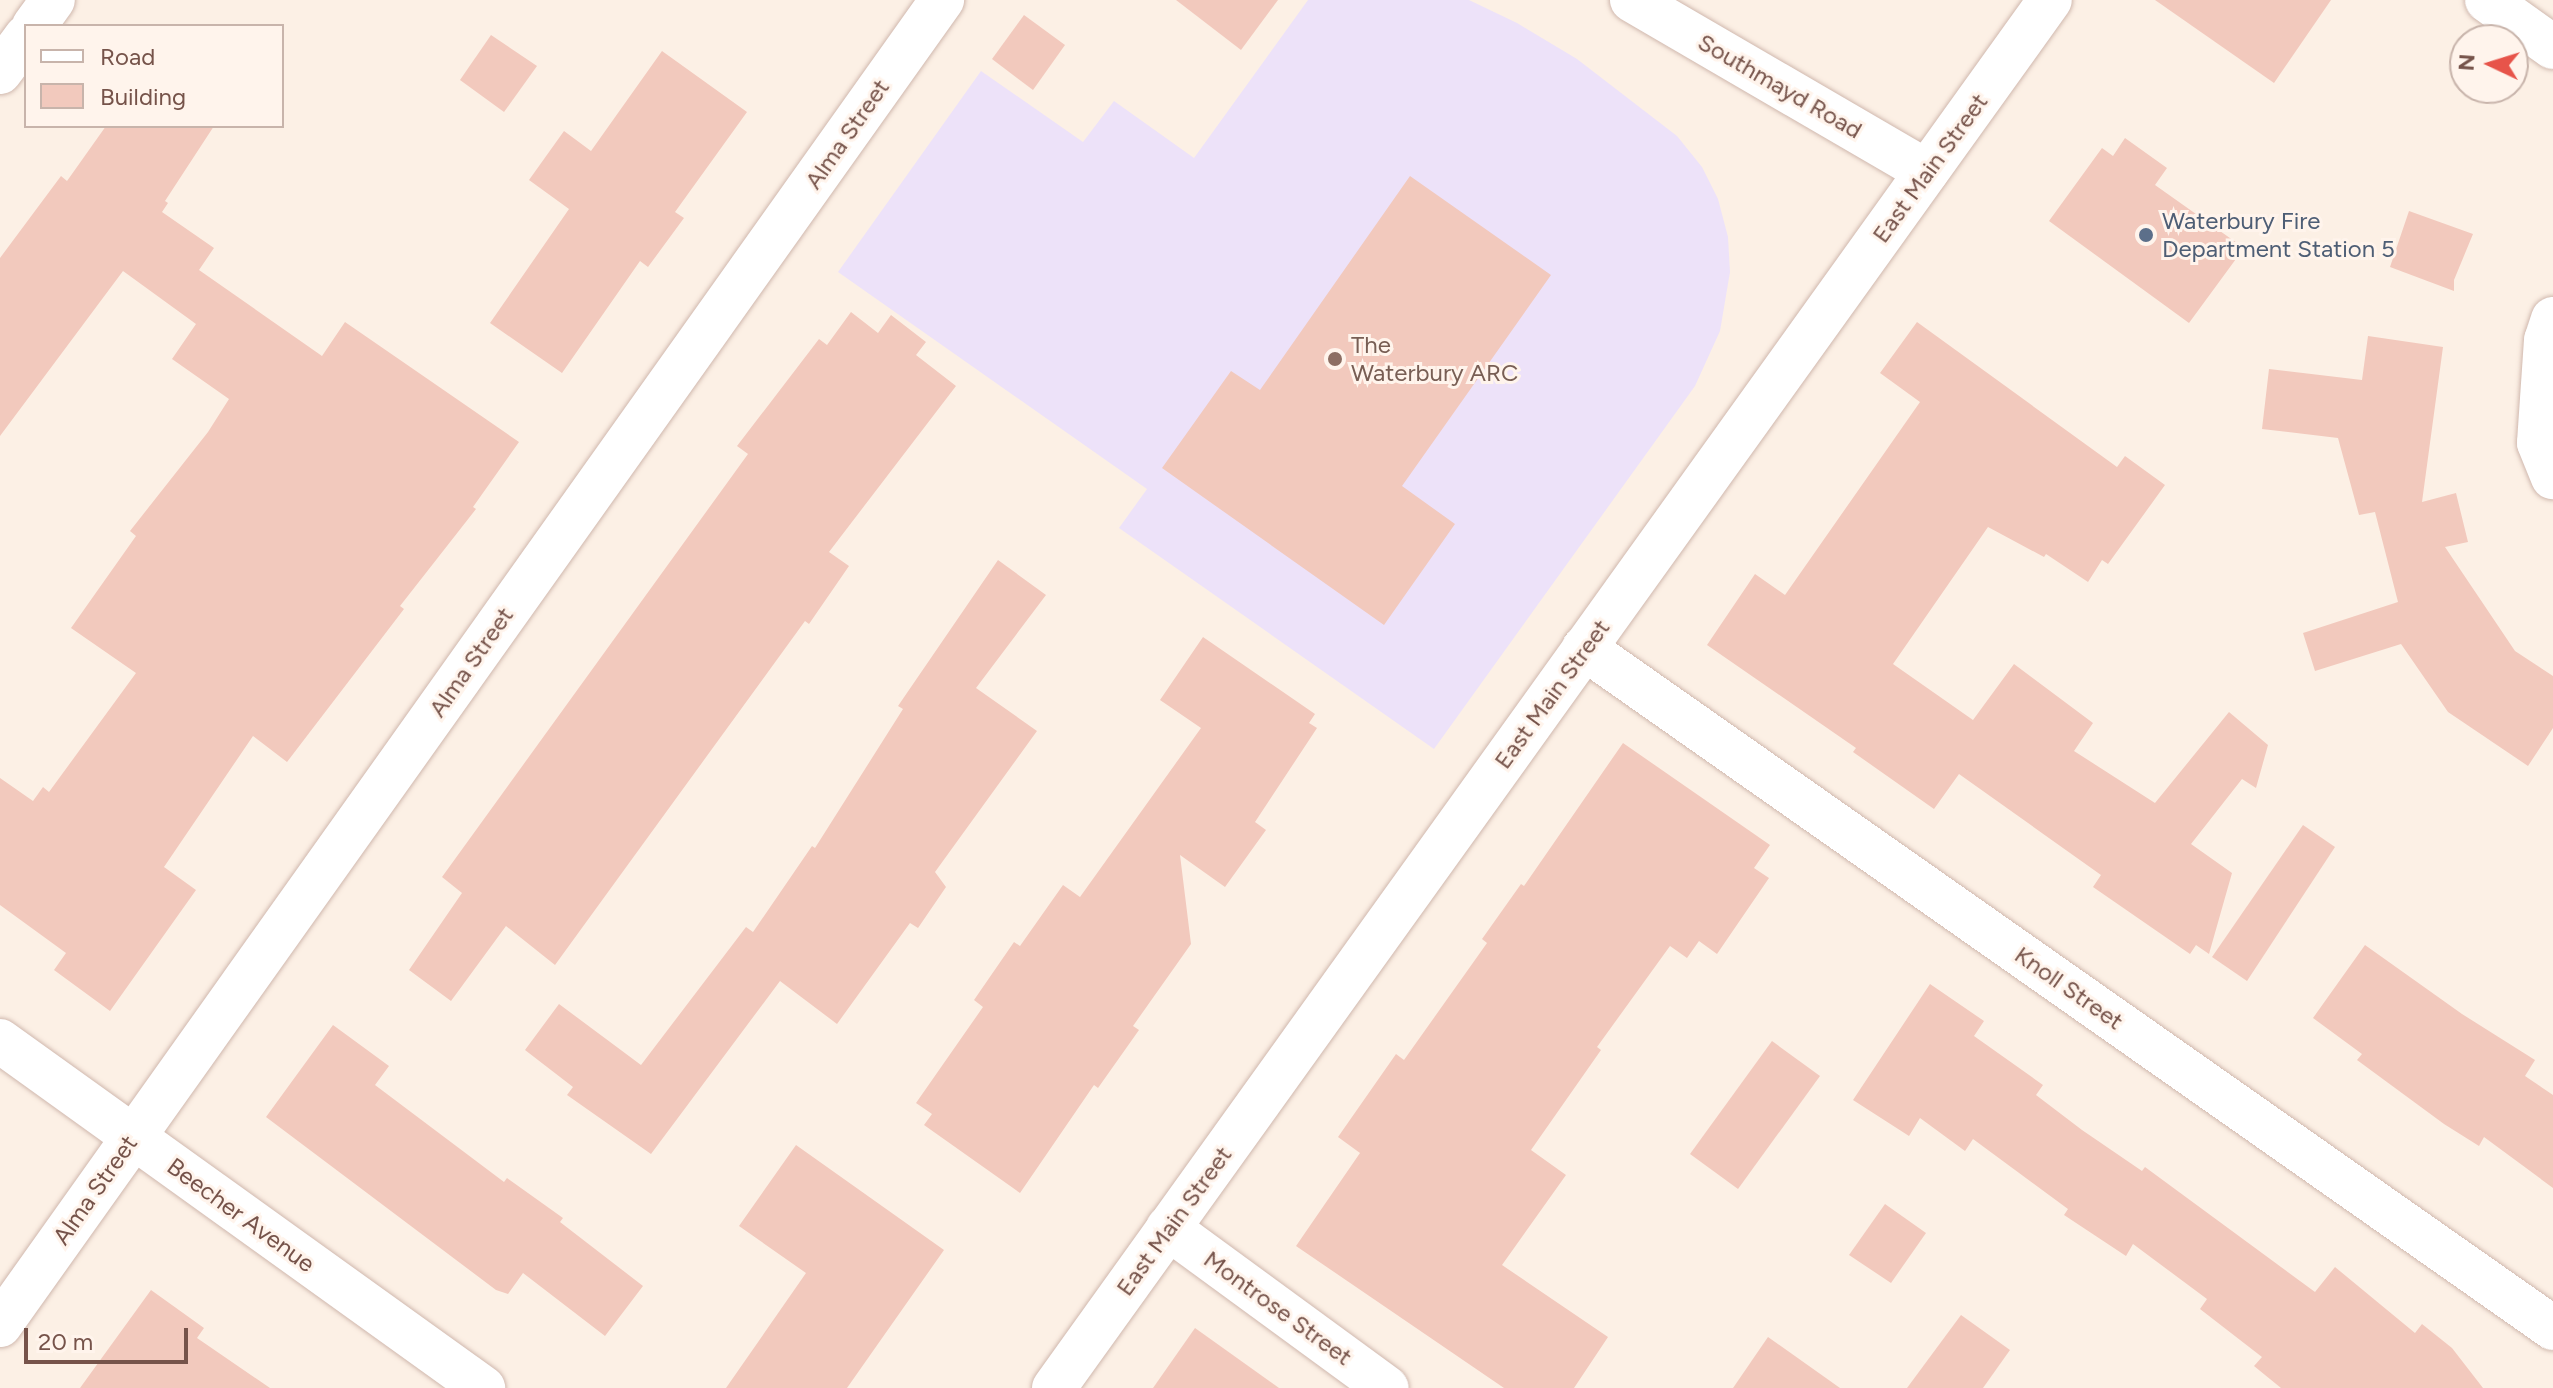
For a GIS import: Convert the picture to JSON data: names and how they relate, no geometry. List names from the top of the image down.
{
  "streets": {
    "street": [
      "Southmayd Road",
      "Alma Street",
      "East Main Street",
      "Knoll Street",
      "Beecher Avenue",
      "Montrose Street"
    ]
  },
  "crossings": [
    ["Southmayd Road", "East Main Street"],
    ["Alma Street", "Beecher Avenue"],
    ["East Main Street", "Knoll Street"],
    ["East Main Street", "Montrose Street"]
  ],
  "places": ["Waterbury Fire Department Station 5", "The Waterbury ARC"],
  "legend": ["Road", "Building"],
  "scale_bar": "20 m",
  "north": "left"
}
